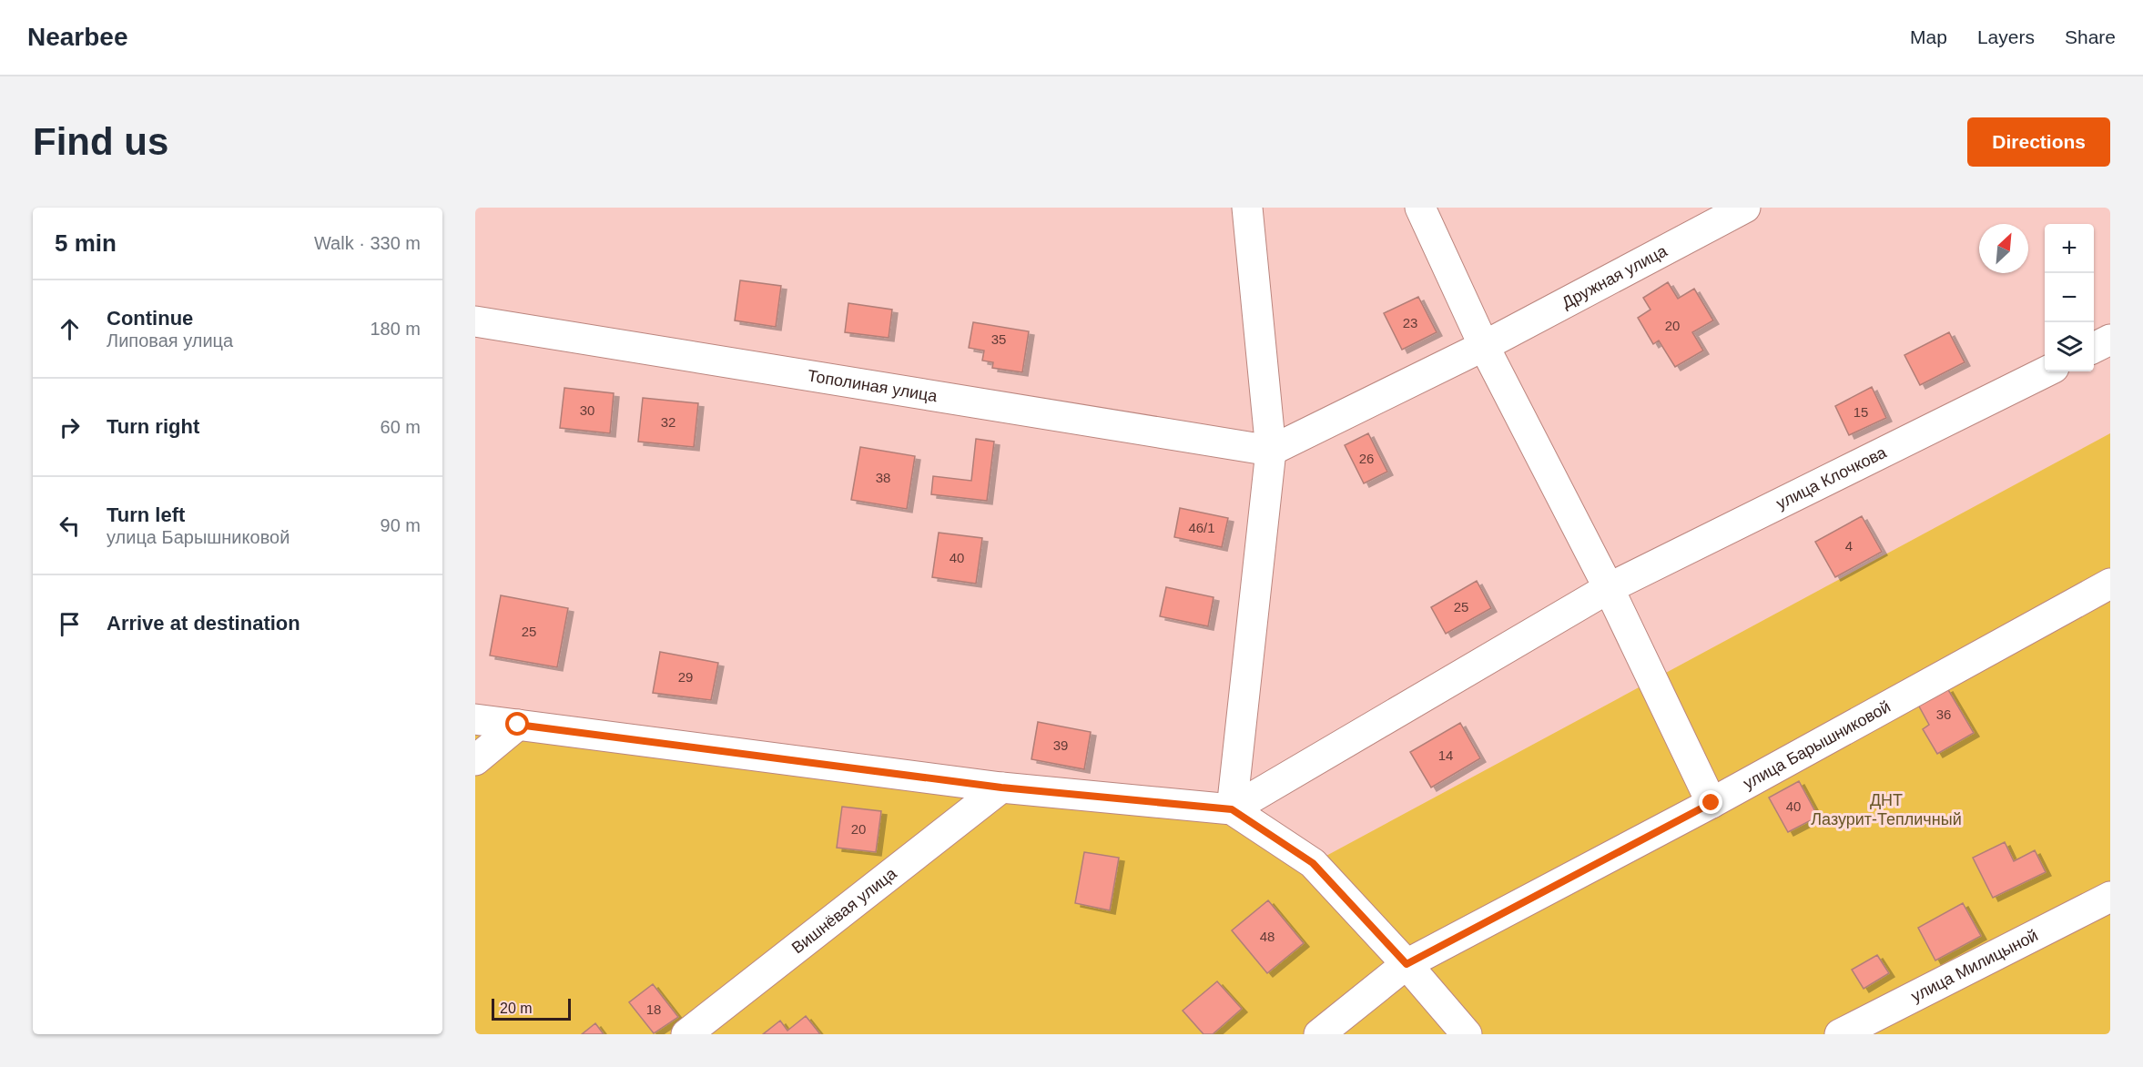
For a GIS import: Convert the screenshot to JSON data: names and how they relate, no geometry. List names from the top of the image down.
{
  "streets": {
    "street": [
      "Дружная улица",
      "Тополиная улица",
      "улица Клочкова",
      "улица Барышниковой",
      "Вишнёвая улица",
      "улица Милицыной"
    ]
  },
  "crossings": [
    ["Дружная улица", "Тополиная улица"]
  ],
  "parks": ["ДНТ Лазурит-Тепличный"],
  "house_numbers": [
    "23",
    "20",
    "35",
    "30",
    "15",
    "32",
    "26",
    "38",
    "46/1",
    "4",
    "40",
    "25",
    "25",
    "29",
    "36",
    "39",
    "14",
    "40",
    "20",
    "48",
    "18"
  ],
  "scale_bar": "20 m",
  "north": "top right",
  "page": {
    "header": "Nearbee",
    "nav": ["Map", "Layers", "Share"],
    "buttons": "Directions",
    "title": "Find us",
    "heading": ["5 min", "Walk · 330 m"],
    "map_buttons": ["+", "−"],
    "list": [
      ["Continue", "Липовая улица", "180 m"],
      ["Turn right", "60 m"],
      ["Turn left", "улица Барышниковой", "90 m"],
      "Arrive at destination"
    ],
    "scale": "20 m"
  }
}
